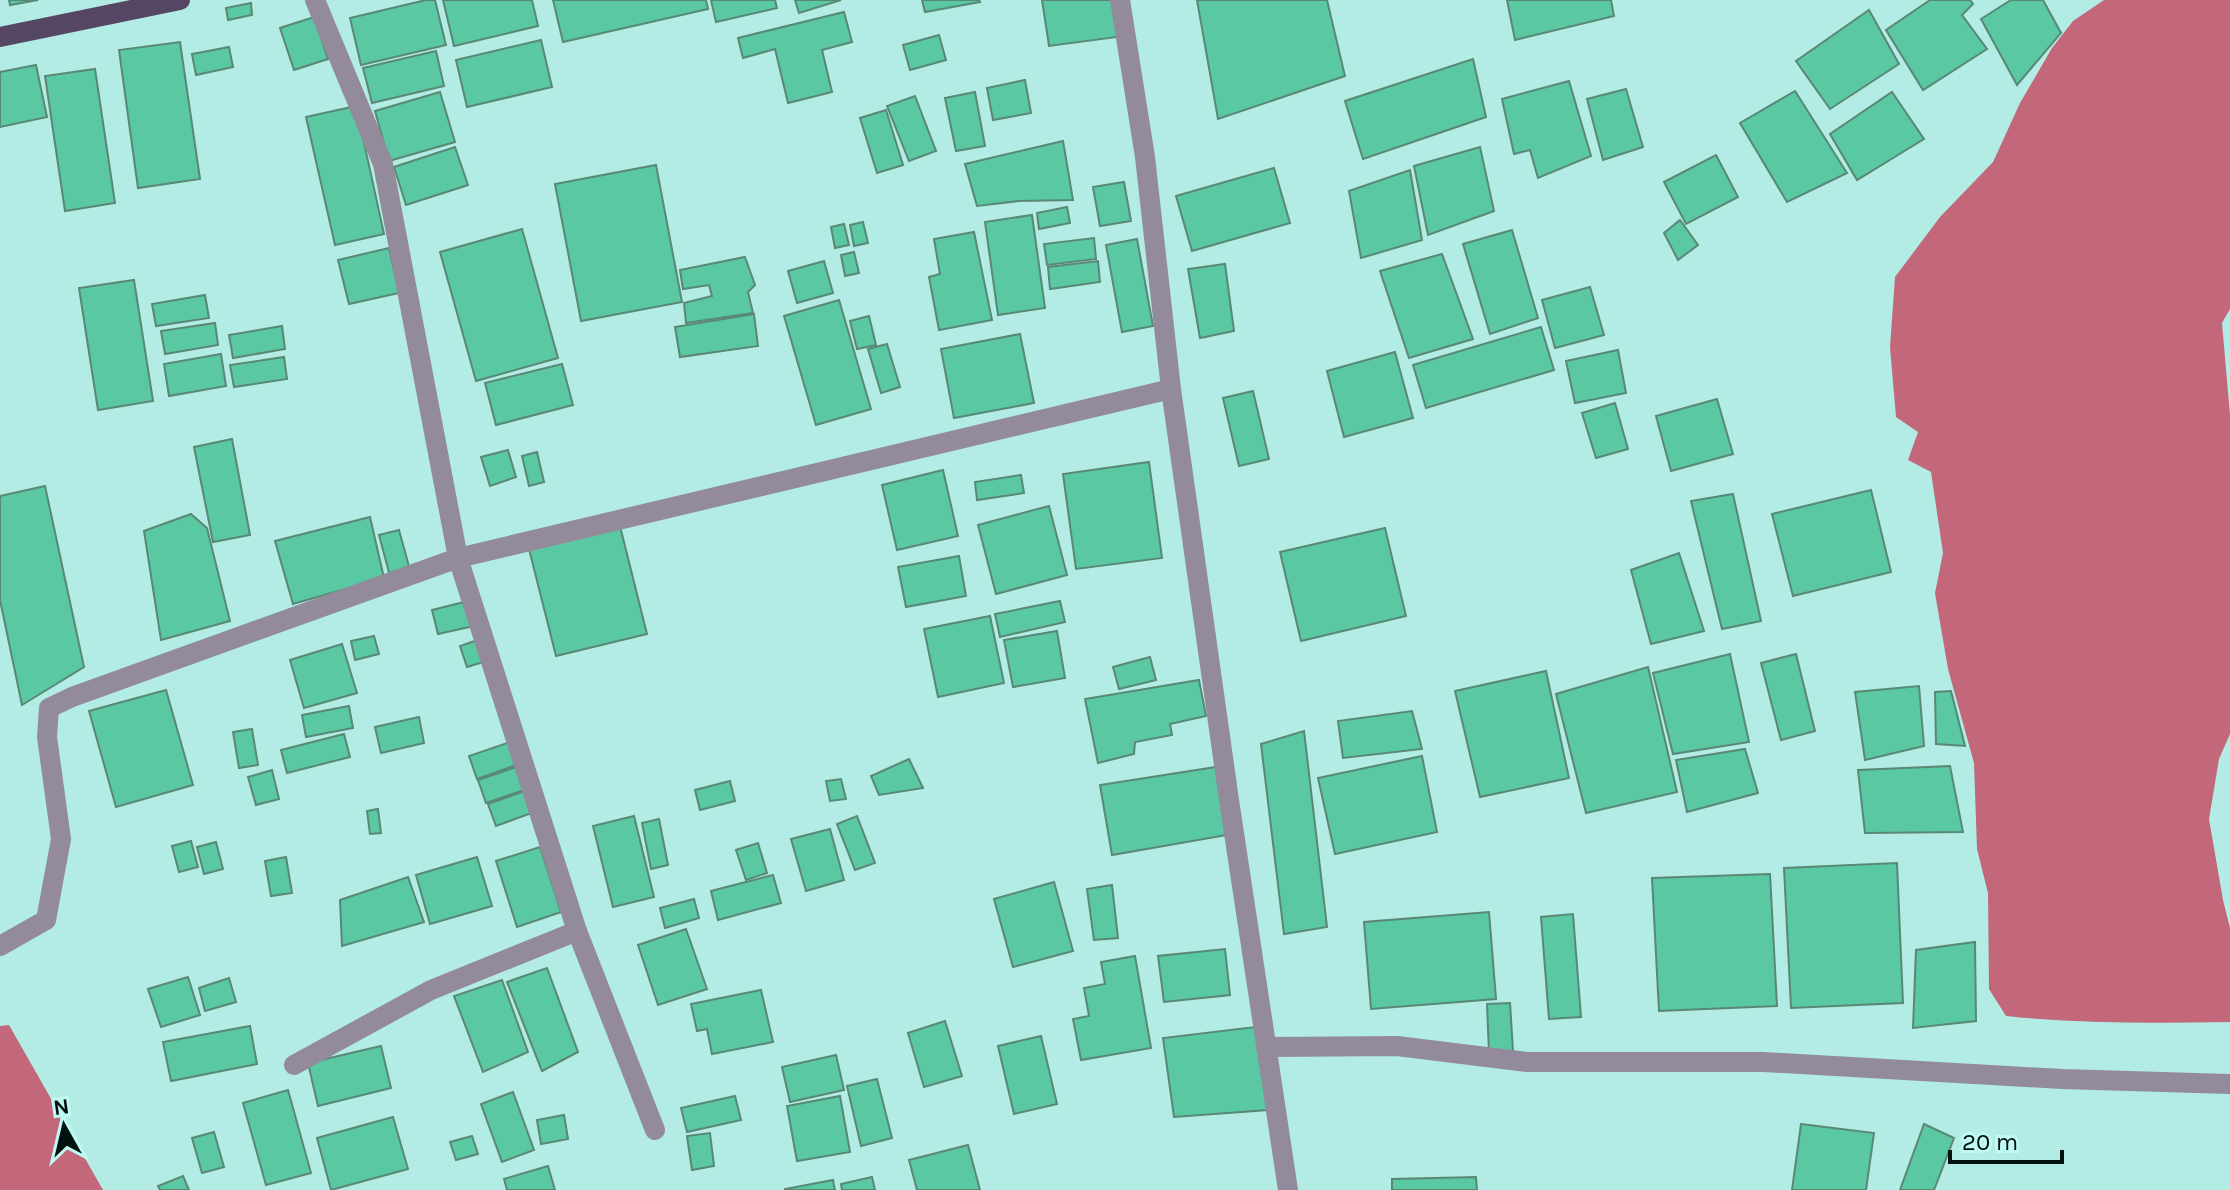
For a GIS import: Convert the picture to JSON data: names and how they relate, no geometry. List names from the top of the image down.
{
  "scale_bar": "20 m",
  "north": "top"
}
